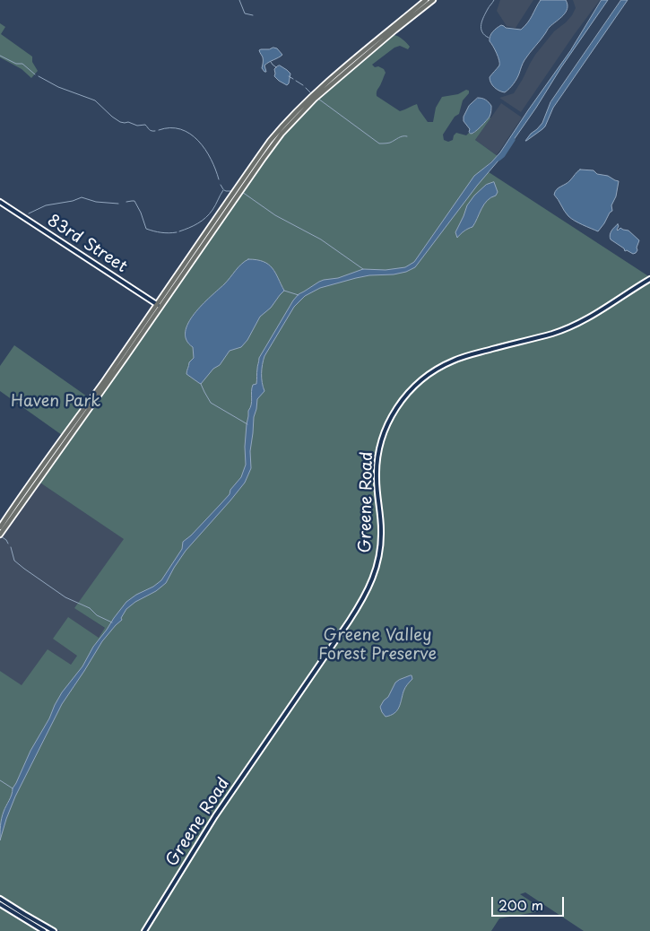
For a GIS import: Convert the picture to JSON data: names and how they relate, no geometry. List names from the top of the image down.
{
  "streets": {
    "street": ["83rd Street", "Greene Road"]
  },
  "parks": ["Haven Park", "Greene Valley Forest Preserve"],
  "scale_bar": "200 m"
}
